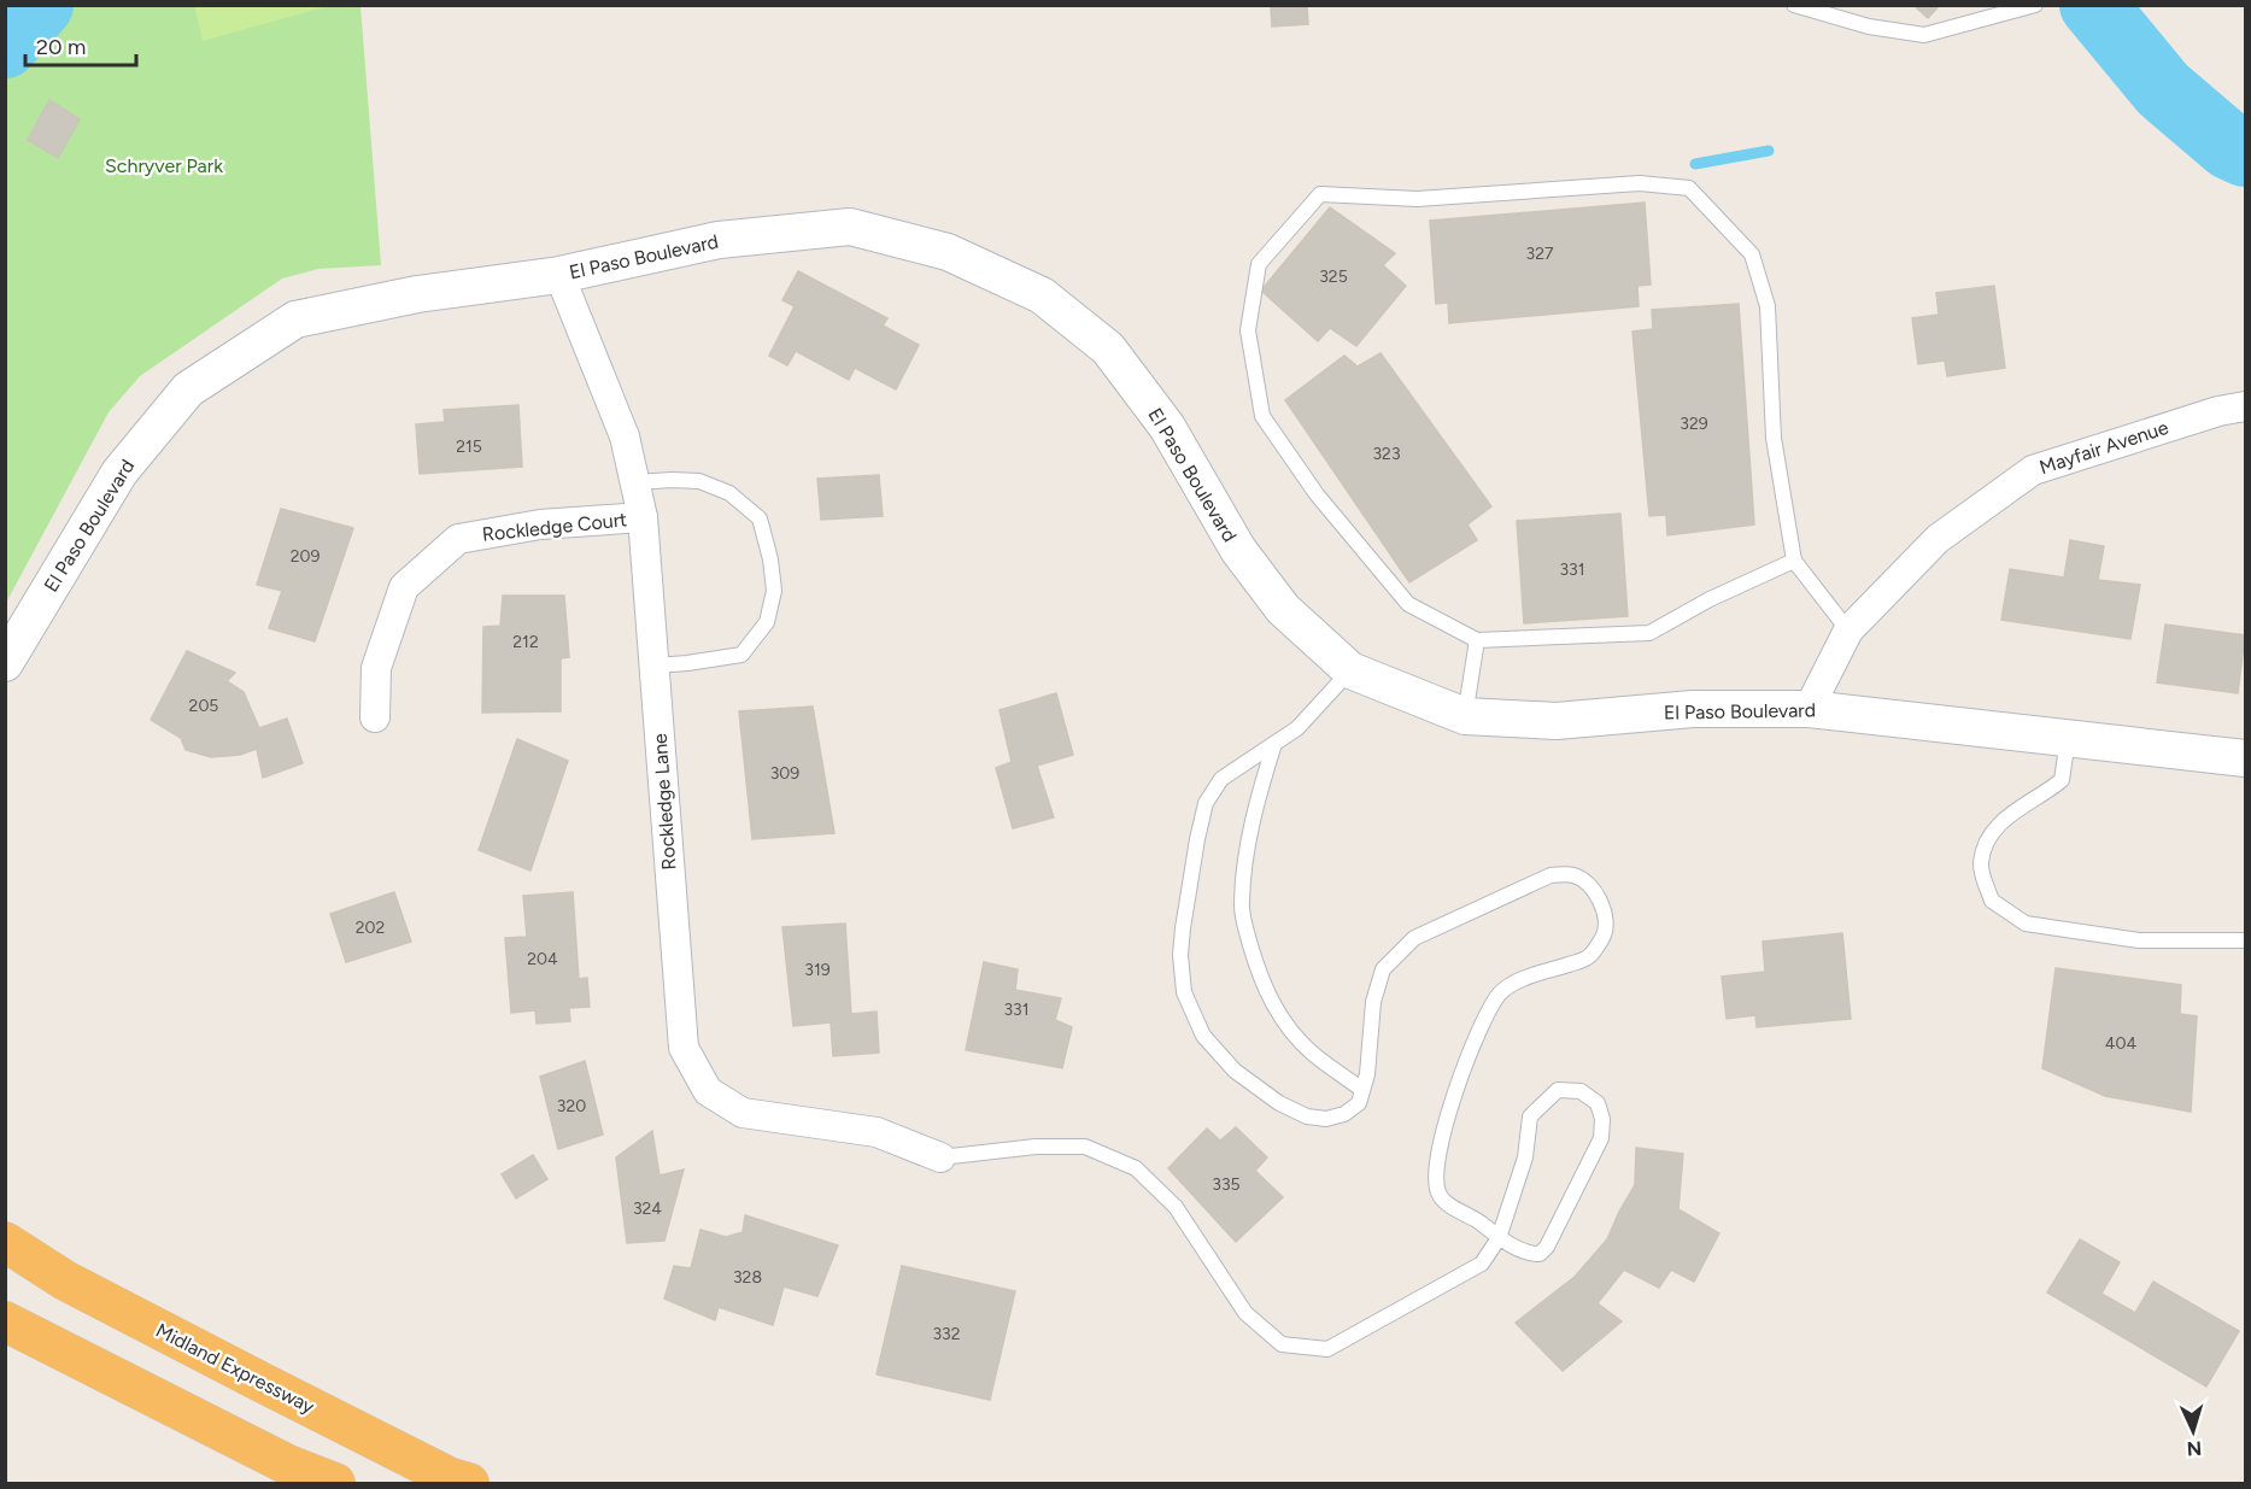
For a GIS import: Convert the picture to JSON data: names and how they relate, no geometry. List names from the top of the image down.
{
  "streets": {
    "highway": ["Midland Expressway"],
    "street": [
      "El Paso Boulevard",
      "Mayfair Avenue",
      "Rockledge Court",
      "Rockledge Lane"
    ]
  },
  "crossings": [
    ["El Paso Boulevard", "Mayfair Avenue"],
    ["El Paso Boulevard", "Rockledge Lane"],
    ["Rockledge Court", "Rockledge Lane"]
  ],
  "parks": ["Schryver Park"],
  "house_numbers": [
    "327",
    "325",
    "329",
    "215",
    "323",
    "209",
    "331",
    "212",
    "205",
    "309",
    "202",
    "204",
    "319",
    "331",
    "404",
    "320",
    "335",
    "324",
    "328",
    "332"
  ],
  "scale_bar": "20 m",
  "north": "bottom"
}
